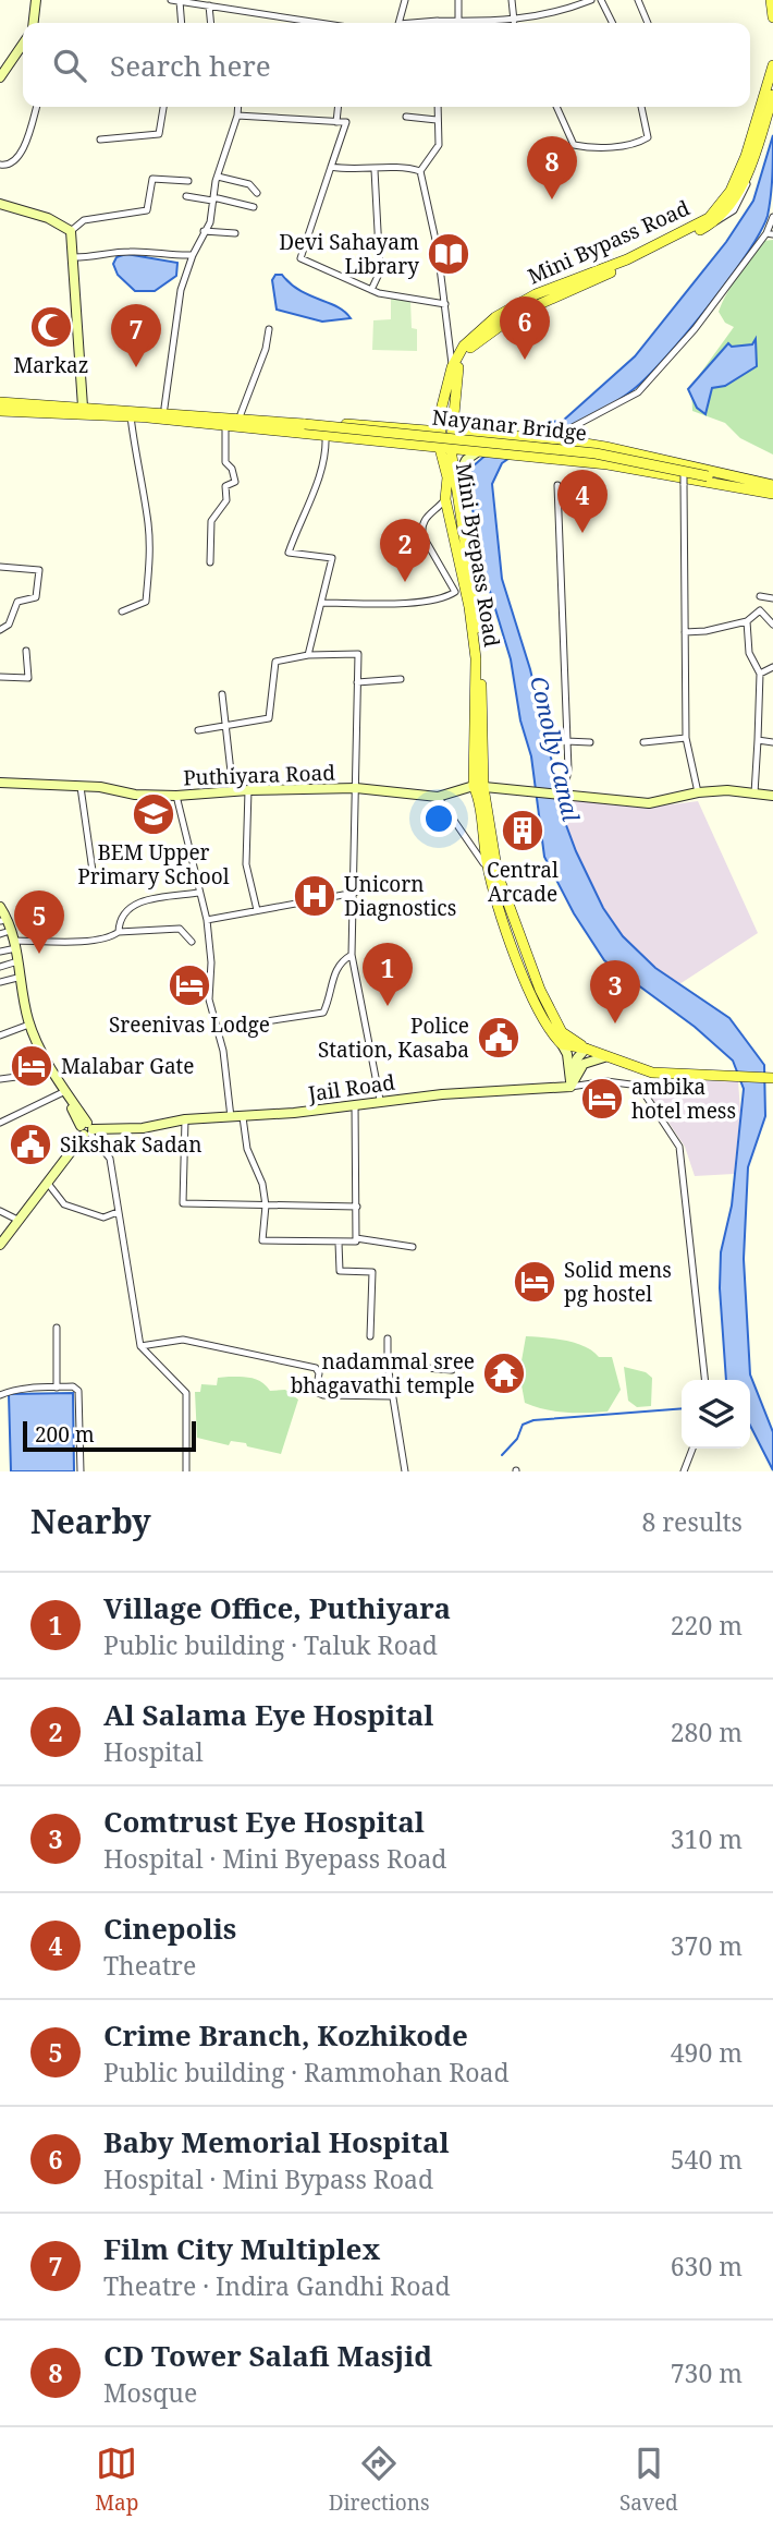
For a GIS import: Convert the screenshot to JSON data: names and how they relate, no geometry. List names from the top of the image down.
{
  "streets": {
    "main road": ["Mini Bypass Road", "Nayanar Bridge", "Mini Byepass Road"],
    "street": ["Puthiyara Road", "Jail Road"]
  },
  "crossings": [
    ["Mini Bypass Road", "Mini Byepass Road"],
    ["Mini Byepass Road", "Puthiyara Road"]
  ],
  "water": ["Conolly Canal"],
  "places": {
    "library": ["Devi Sahayam Library"],
    "mosque": ["Markaz"],
    "school or university": ["BEM Upper Primary School"],
    "building": ["Central Arcade"],
    "hospital": ["Unicorn Diagnostics"],
    "hotel": [
      "Sreenivas Lodge",
      "Malabar Gate",
      "ambika hotel mess",
      "Solid mens pg hostel"
    ],
    "public building": ["Police Station, Kasaba", "Sikshak Sadan"],
    "temple": ["nadammal sree bhagavathi temple"]
  },
  "scale_bar": "200 m",
  "page": {
    "search": "Search here",
    "pins": [
      "8",
      "6",
      "7",
      "4",
      "2",
      "5",
      "1",
      "3"
    ],
    "scale": "200 m",
    "heading": ["Nearby", "8 results"],
    "list": [
      {
        "mark": "1",
        "name": "Village Office, Puthiyara",
        "note": "Public building · Taluk Road",
        "value": "220 m"
      },
      {
        "mark": "2",
        "name": "Al Salama Eye Hospital",
        "note": "Hospital",
        "value": "280 m"
      },
      {
        "mark": "3",
        "name": "Comtrust Eye Hospital",
        "note": "Hospital · Mini Byepass Road",
        "value": "310 m"
      },
      {
        "mark": "4",
        "name": "Cinepolis",
        "note": "Theatre",
        "value": "370 m"
      },
      {
        "mark": "5",
        "name": "Crime Branch, Kozhikode",
        "note": "Public building · Rammohan Road",
        "value": "490 m"
      },
      {
        "mark": "6",
        "name": "Baby Memorial Hospital",
        "note": "Hospital · Mini Bypass Road",
        "value": "540 m"
      },
      {
        "mark": "7",
        "name": "Film City Multiplex",
        "note": "Theatre · Indira Gandhi Road",
        "value": "630 m"
      },
      {
        "mark": "8",
        "name": "CD Tower Salafi Masjid",
        "note": "Mosque",
        "value": "730 m"
      }
    ],
    "nav": ["Map", "Directions", "Saved"]
  }
}
